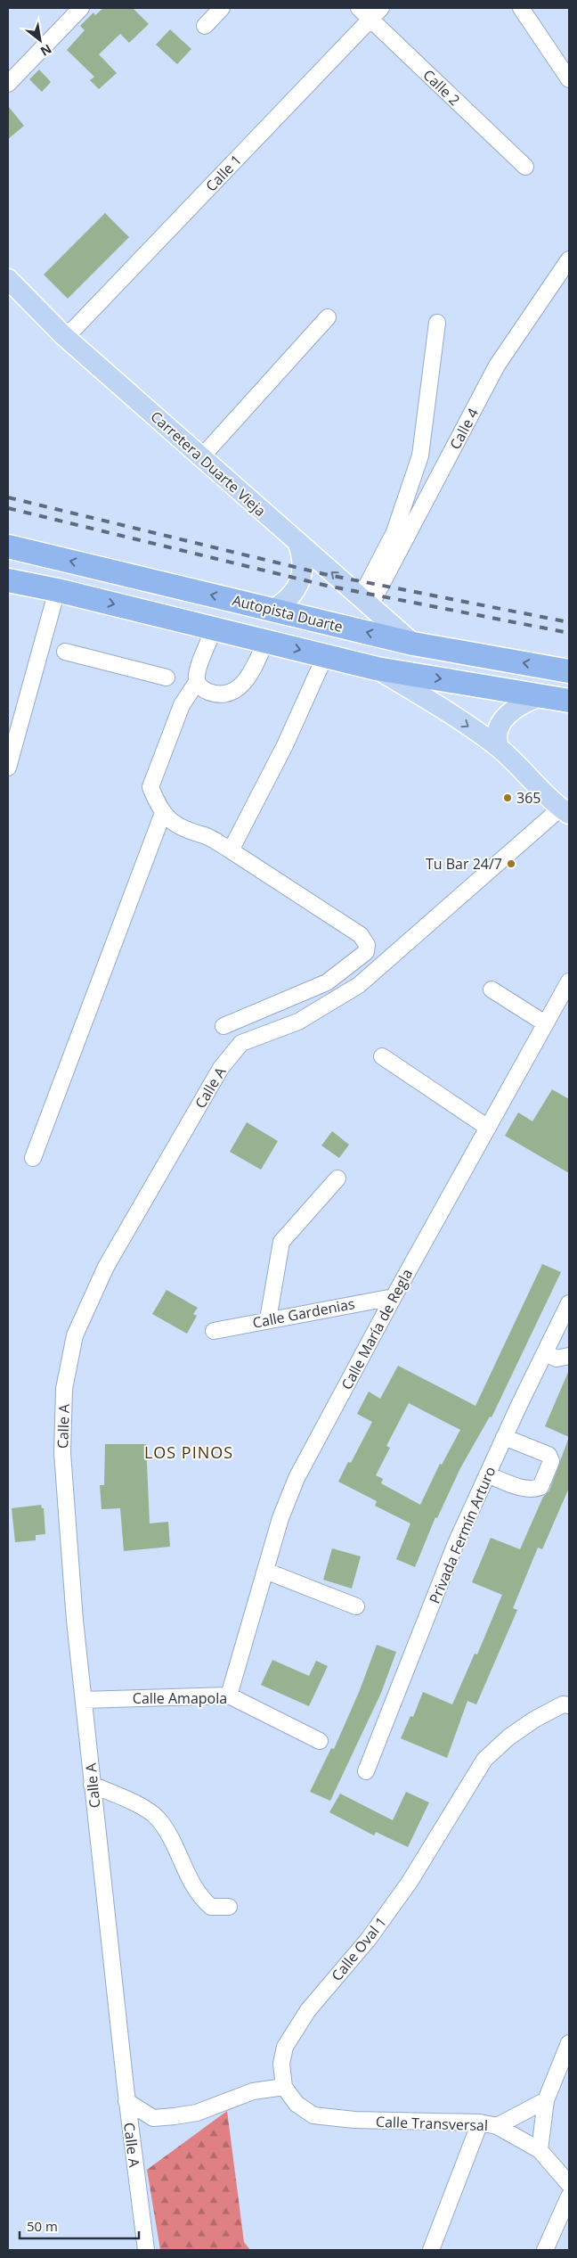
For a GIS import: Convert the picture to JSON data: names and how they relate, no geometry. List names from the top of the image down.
{
  "streets": {
    "highway": ["Autopista Duarte"],
    "main road": ["Carretera Duarte Vieja"],
    "street": [
      "Calle 2",
      "Calle 1",
      "Calle 4",
      "Calle A",
      "Calle Gardenias",
      "Calle María de Regla",
      "Privada Fermín Arturo",
      "Calle Amapola",
      "Calle Oval 1",
      "Calle Transversal"
    ]
  },
  "crossings": [
    ["Calle 2", "Calle 1"],
    ["Calle 1", "Carretera Duarte Vieja"],
    ["Calle 4", "Carretera Duarte Vieja"],
    ["Carretera Duarte Vieja", "Autopista Duarte"],
    ["Calle A", "Calle Amapola"],
    ["Calle Gardenias", "Calle María de Regla"],
    ["Calle María de Regla", "Calle Amapola"],
    ["Calle Oval 1", "Calle Transversal"]
  ],
  "districts": ["LOS PINOS"],
  "places": ["365", "Tu Bar 24/7"],
  "scale_bar": "50 m",
  "north": "bottom right"
}
